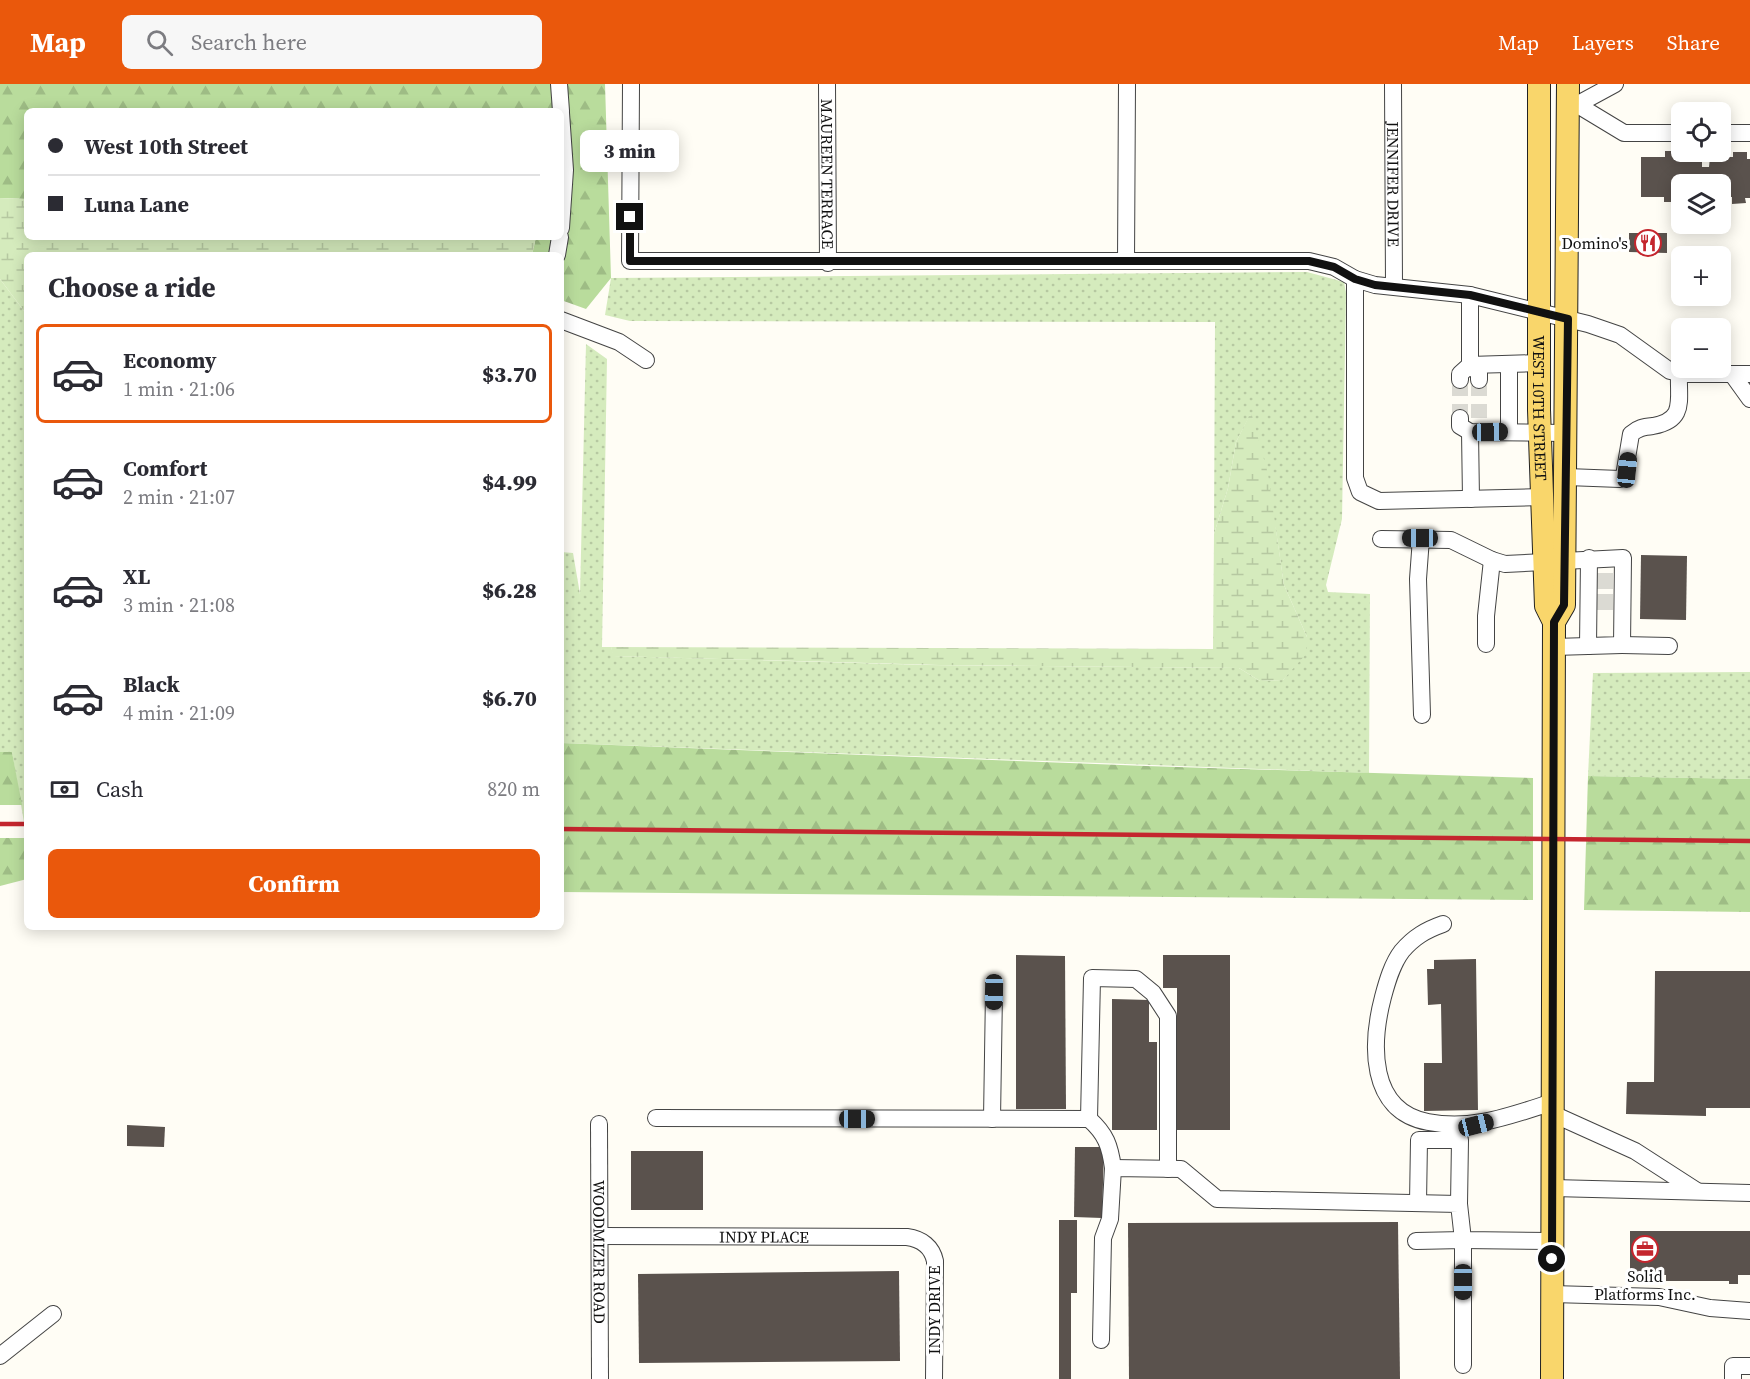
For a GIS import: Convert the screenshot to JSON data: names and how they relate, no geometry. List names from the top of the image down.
{
  "streets": {
    "main road": ["WEST 10TH STREET"],
    "street": [
      "MAUREEN TERRACE",
      "JENNIFER DRIVE",
      "INDY PLACE",
      "WOODMIZER ROAD",
      "INDY DRIVE"
    ]
  },
  "crossings": [
    ["INDY PLACE", "WOODMIZER ROAD"],
    ["INDY PLACE", "INDY DRIVE"]
  ],
  "places": {
    "restaurant": ["Domino's"],
    "office": ["Solid Platforms Inc."]
  },
  "page": {
    "header": "Map",
    "search": "Search here",
    "nav": ["Map", "Layers", "Share"],
    "map_buttons": ["+", "−"],
    "banner": ["West 10th Street", "Luna Lane"],
    "bubble": "3 min",
    "heading": "Choose a ride",
    "list": [
      {
        "name": "Economy",
        "note": "1 min · 21:06",
        "value": "$3.70"
      },
      {
        "name": "Comfort",
        "note": "2 min · 21:07",
        "value": "$4.99"
      },
      {
        "name": "XL",
        "note": "3 min · 21:08",
        "value": "$6.28"
      },
      {
        "name": "Black",
        "note": "4 min · 21:09",
        "value": "$6.70"
      }
    ],
    "pay": ["Cash", "820 m"],
    "buttons": "Confirm"
  }
}
